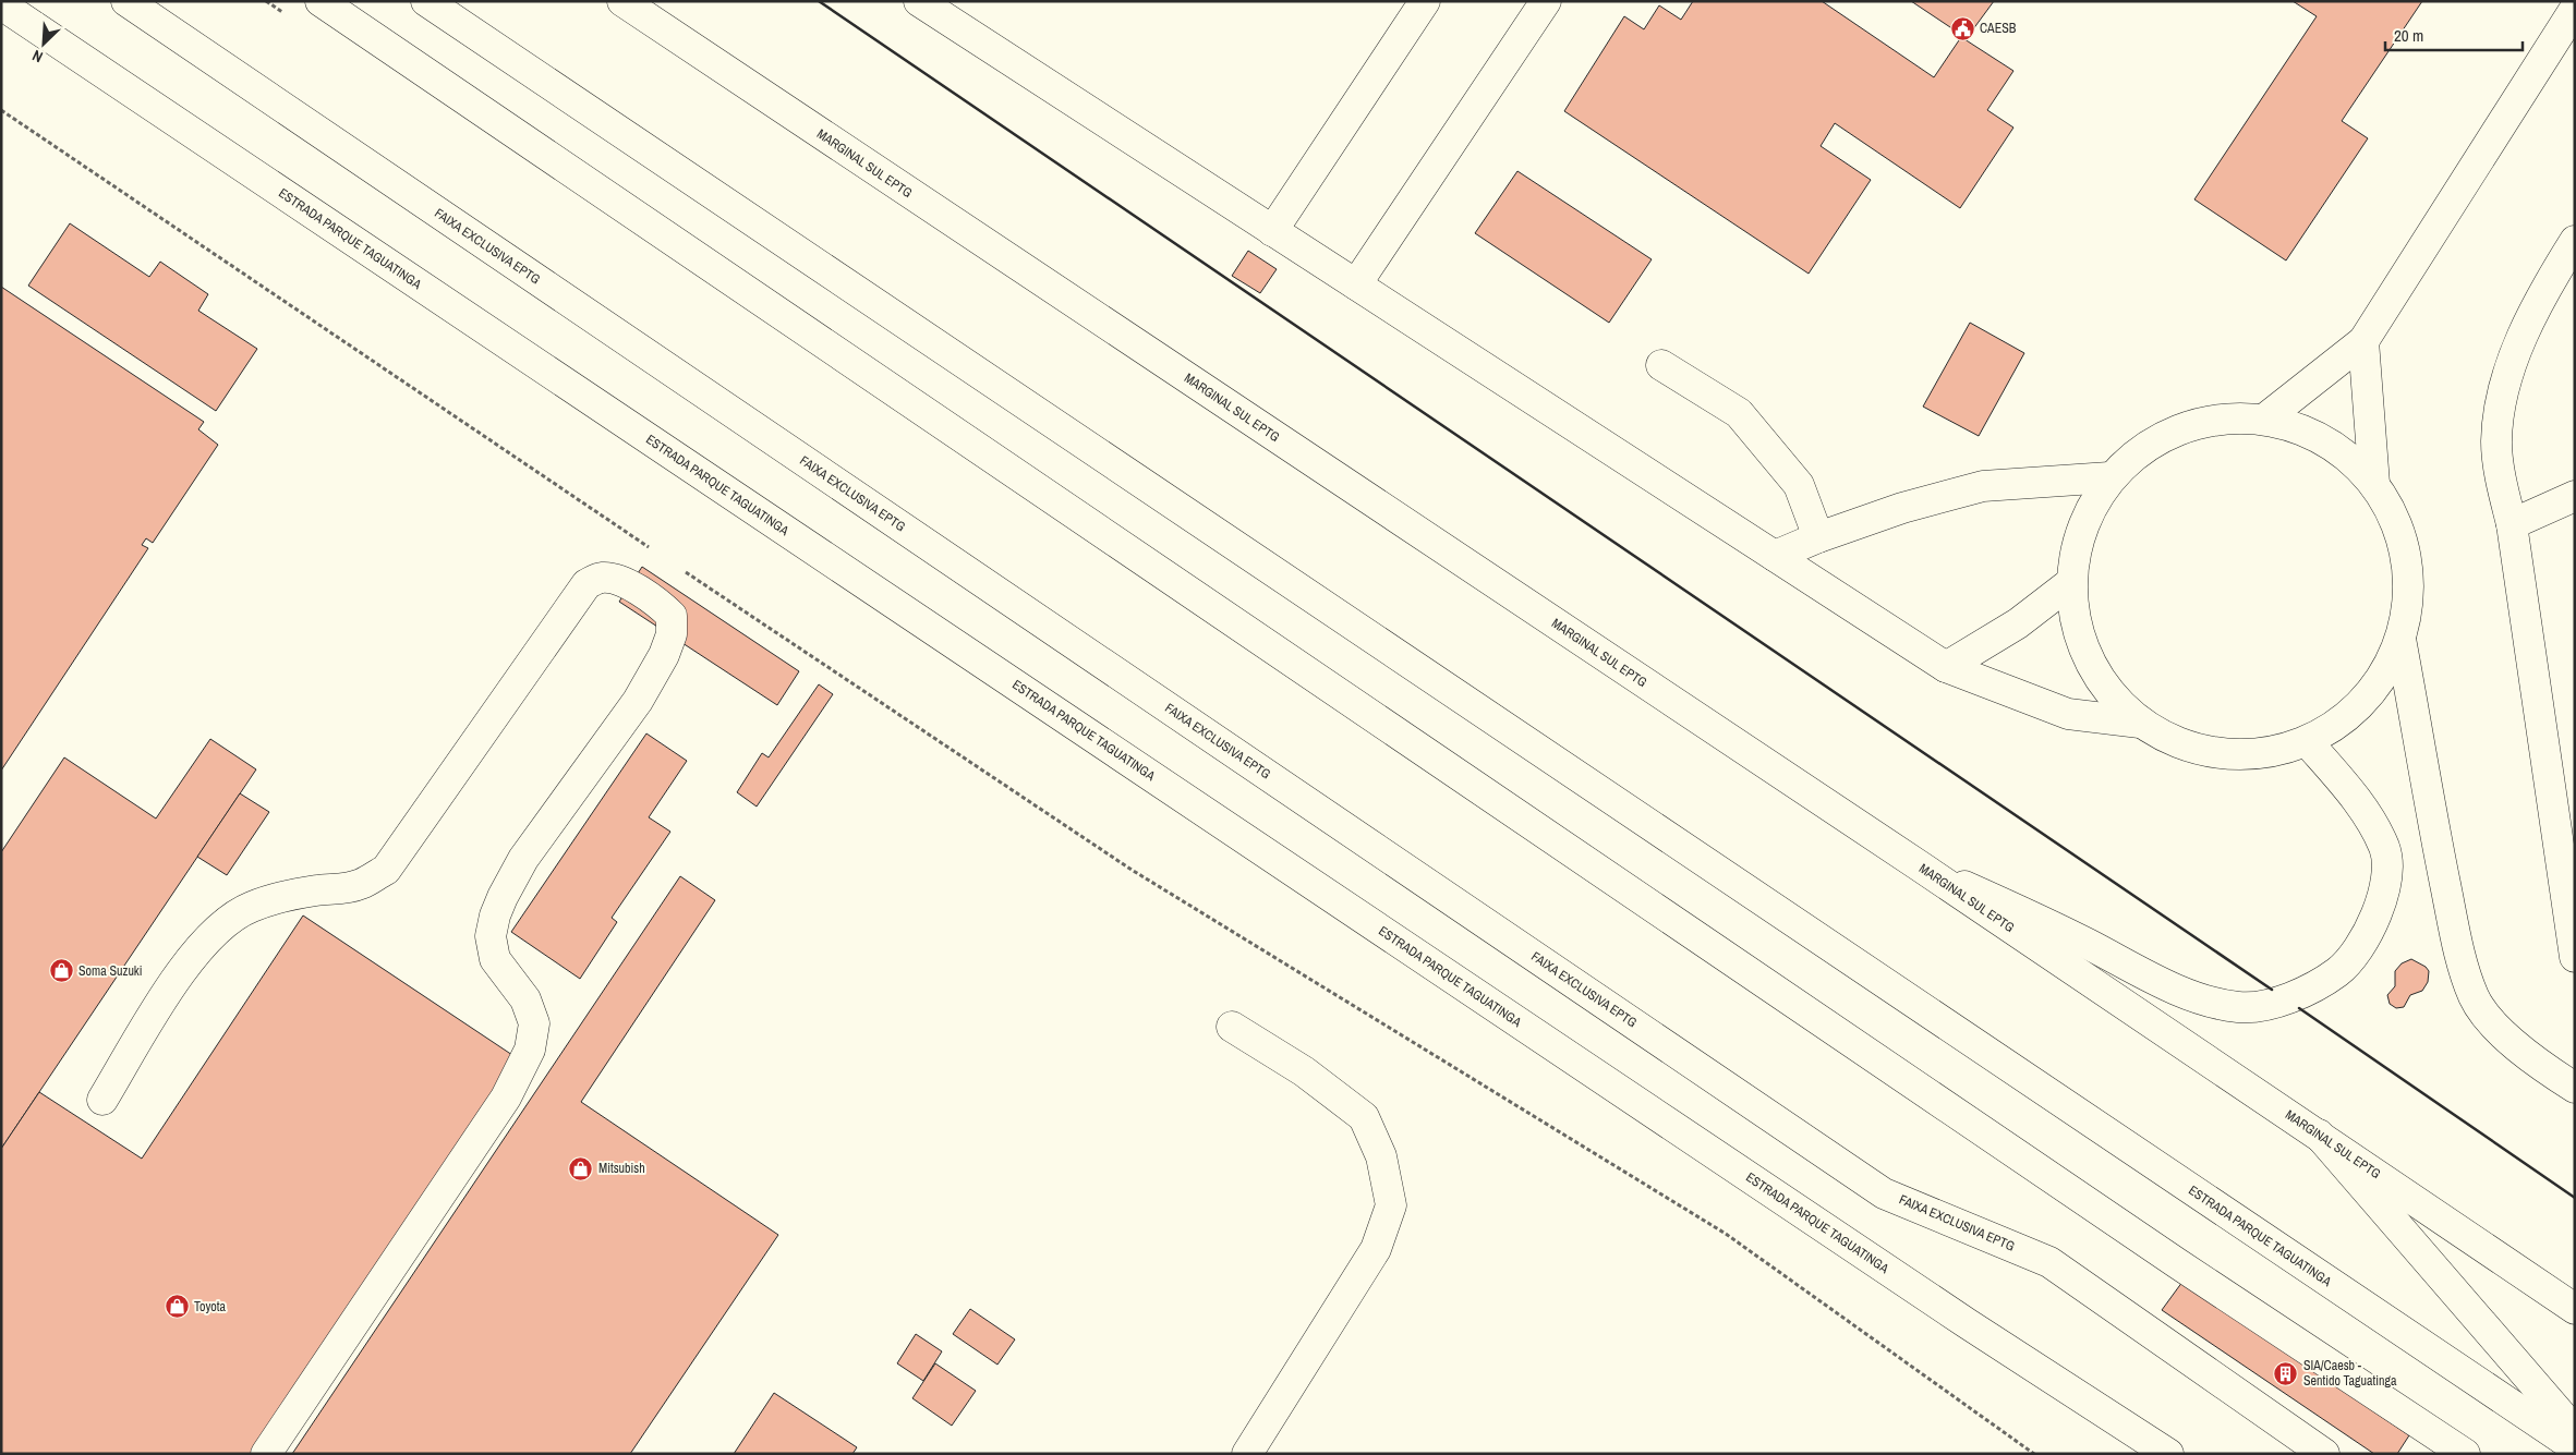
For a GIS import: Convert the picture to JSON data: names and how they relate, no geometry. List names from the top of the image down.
{
  "streets": {
    "main road": ["MARGINAL SUL EPTG", "ESTRADA PARQUE TAGUATINGA", "FAIXA EXCLUSIVA EPTG"]
  },
  "places": {
    "public building": ["CAESB"],
    "shop": ["Soma Suzuki", "Mitsubish", "Toyota"],
    "building": ["SIA/Caesb - Sentido Taguatinga"]
  },
  "scale_bar": "20 m",
  "north": "bottom left"
}
